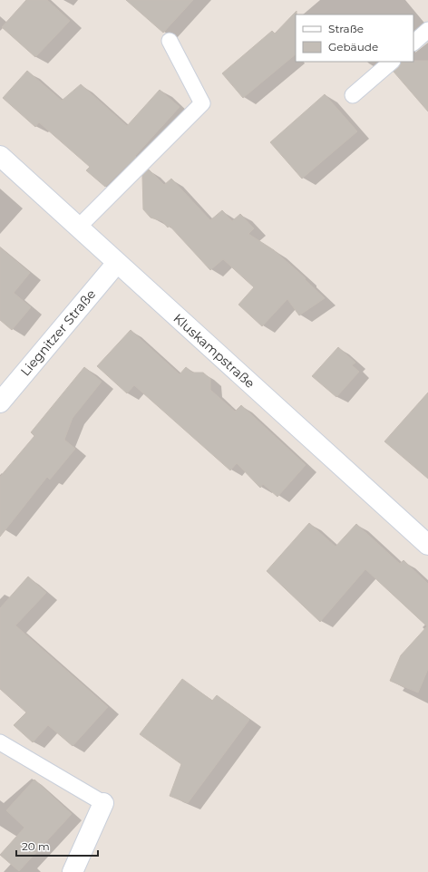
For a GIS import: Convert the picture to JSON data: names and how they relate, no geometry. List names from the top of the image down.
{
  "streets": {
    "street": ["Liegnitzer Straße", "Kluskampstraße"]
  },
  "crossings": [
    ["Liegnitzer Straße", "Kluskampstraße"]
  ],
  "legend": ["Straße", "Gebäude"],
  "scale_bar": "20 m"
}
